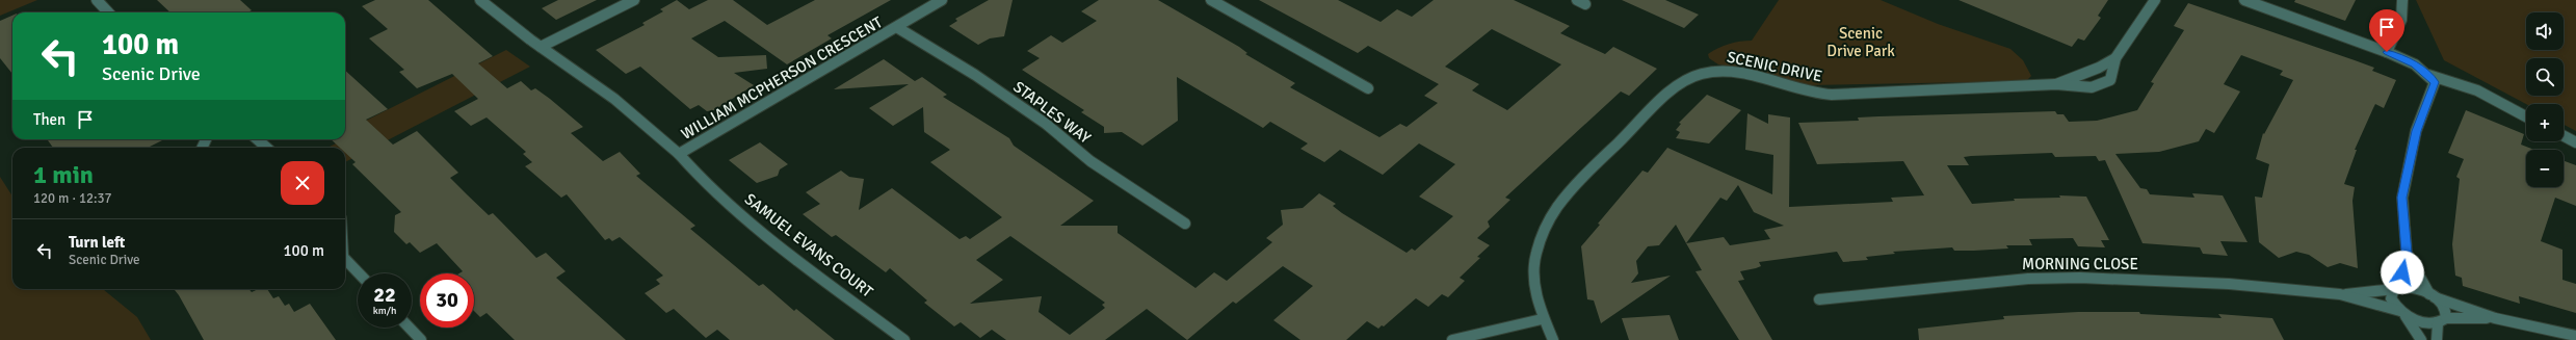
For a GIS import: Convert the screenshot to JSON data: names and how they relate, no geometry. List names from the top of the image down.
{
  "streets": {
    "street": [
      "SCENIC DRIVE",
      "WILLIAM MCPHERSON CRESCENT",
      "STAPLES WAY",
      "SAMUEL EVANS COURT",
      "MORNING CLOSE"
    ]
  },
  "crossings": [
    ["WILLIAM MCPHERSON CRESCENT", "STAPLES WAY"],
    ["WILLIAM MCPHERSON CRESCENT", "SAMUEL EVANS COURT"]
  ],
  "parks": ["Scenic Drive Park"],
  "page": {
    "map_buttons": ["+", "−"],
    "turn": ["100 m", "Scenic Drive"],
    "then": "Then",
    "heading": ["1 min", "120 m · 12:37"],
    "list": [
      {
        "name": "Turn left",
        "note": "Scenic Drive",
        "value": "100 m"
      }
    ],
    "speed": "22 km/h",
    "limit": "30"
  }
}
